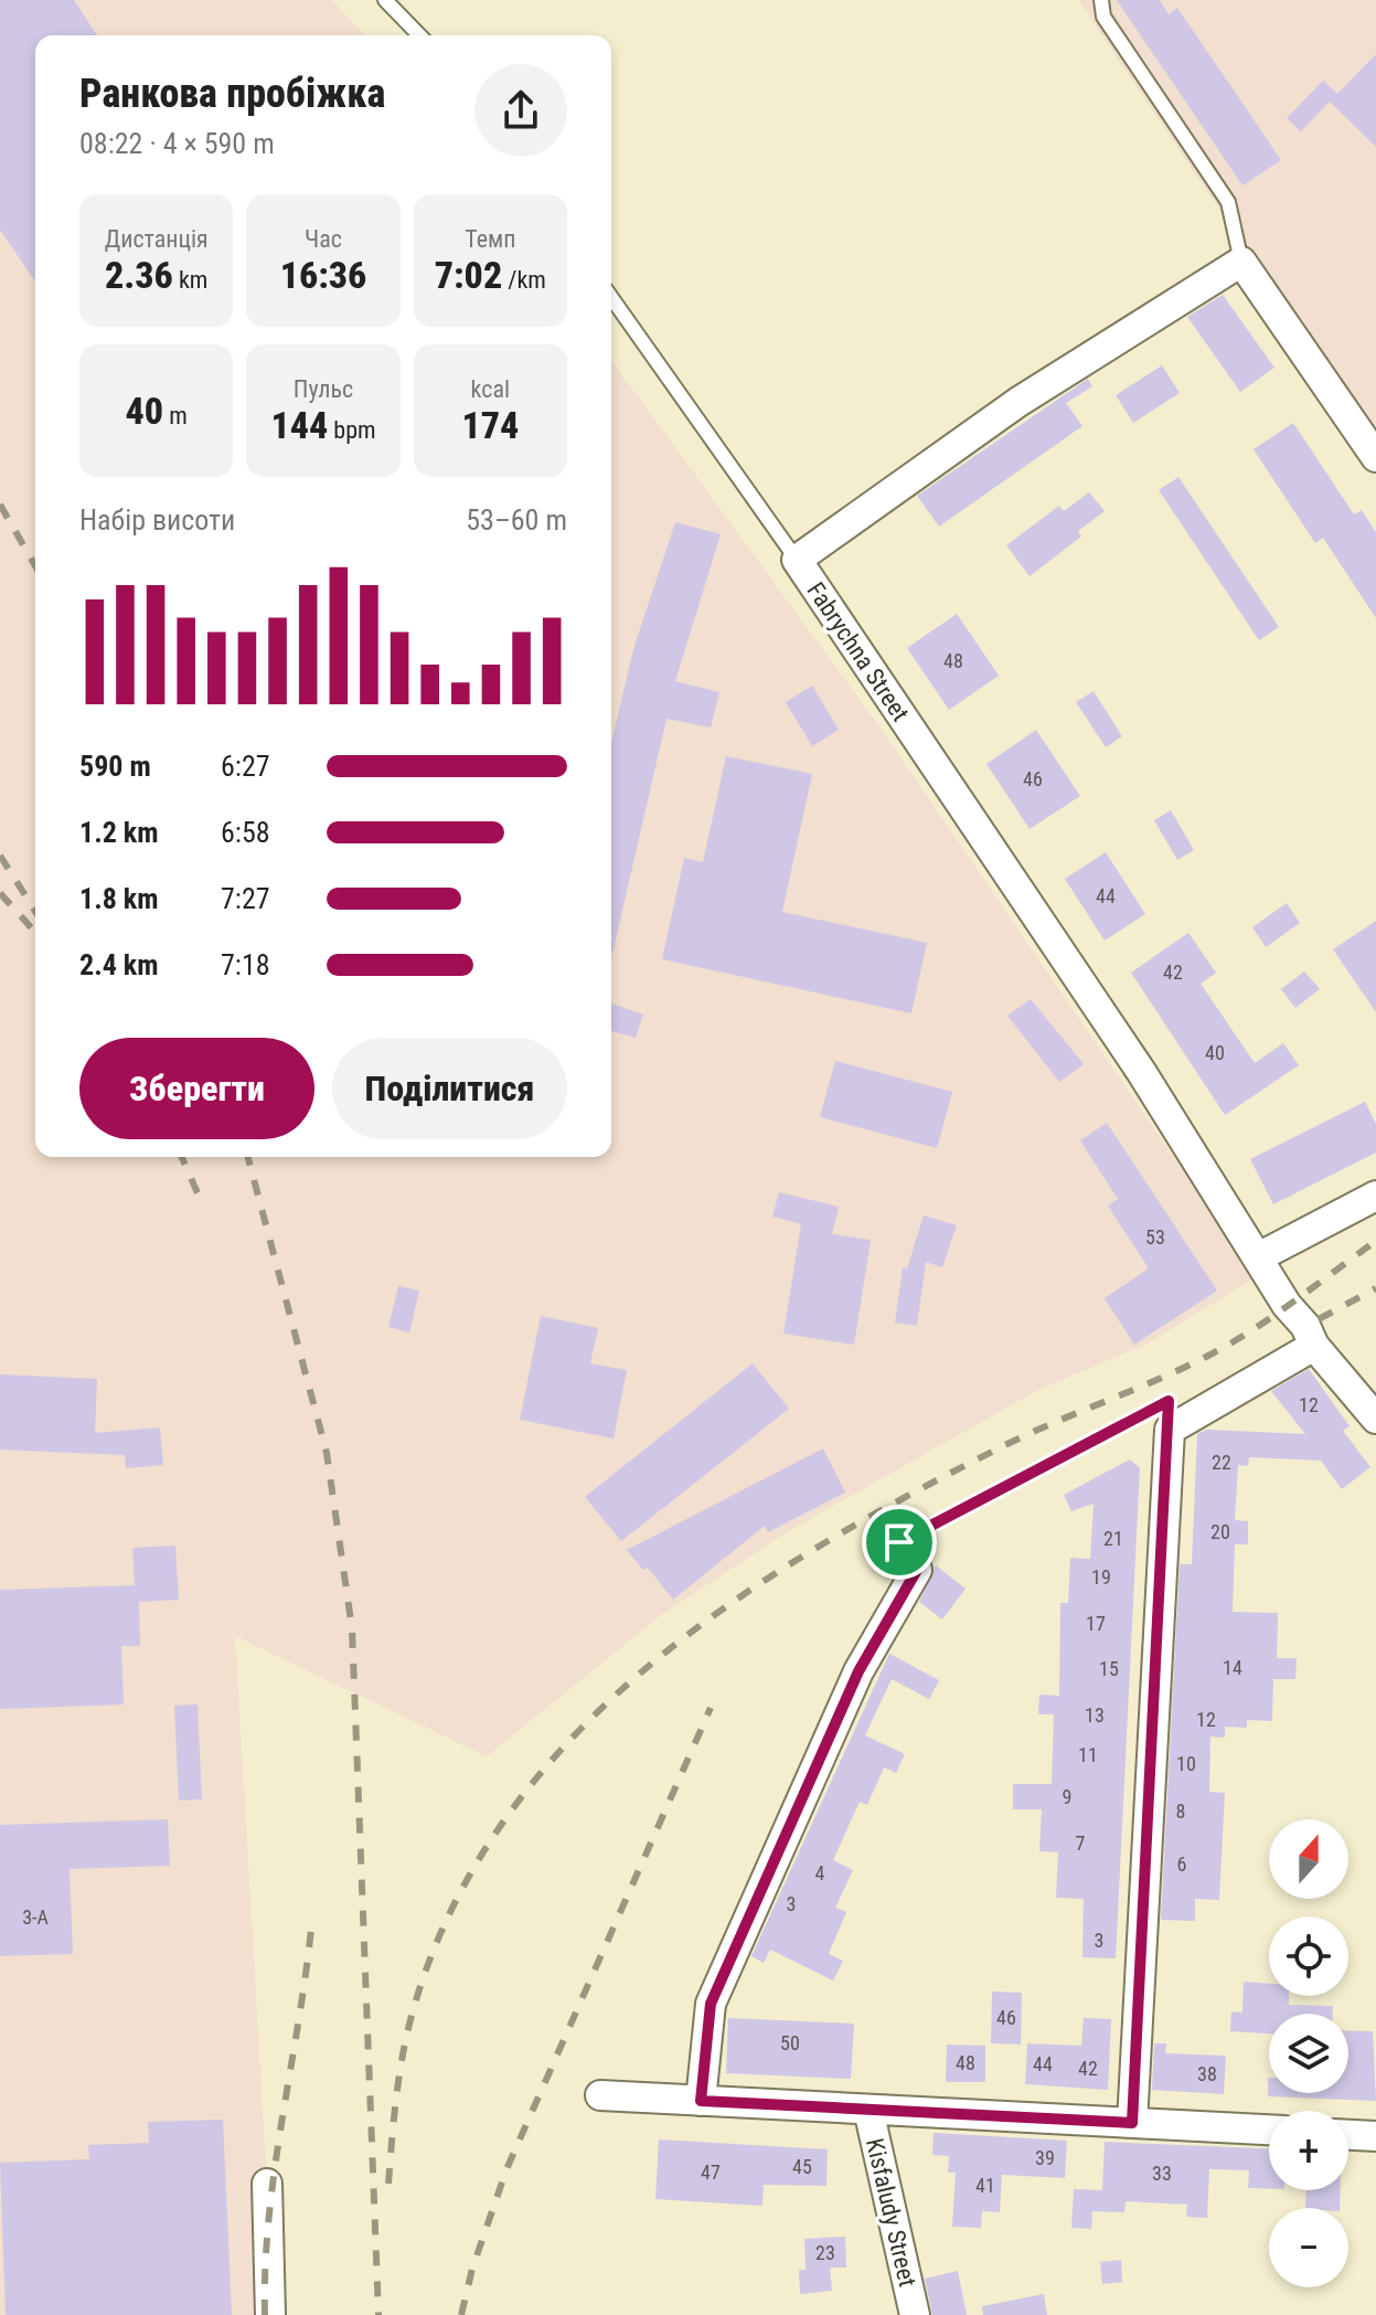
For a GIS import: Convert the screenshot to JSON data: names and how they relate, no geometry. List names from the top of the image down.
{
  "streets": {
    "street": ["Fabrychna Street", "Kisfaludy Street"]
  },
  "house_numbers": [
    "48",
    "46",
    "44",
    "42",
    "40",
    "53",
    "12",
    "22",
    "20",
    "21",
    "19",
    "17",
    "14",
    "15",
    "13",
    "12",
    "11",
    "10",
    "9",
    "8",
    "7",
    "6",
    "4",
    "3",
    "3-А",
    "3",
    "46",
    "50",
    "48",
    "44",
    "42",
    "38",
    "39",
    "45",
    "47",
    "33",
    "41",
    "23"
  ],
  "north": "top",
  "page": {
    "heading": ["Ранкова пробіжка", "08:22 · 4 × 590 m"],
    "stats": [
      ["Дистанція", "2.36 km"],
      ["Час", "16:36"],
      ["Темп", "7:02 /km"],
      ["40 m"],
      ["Пульс", "144 bpm"],
      ["kcal", "174"]
    ],
    "chart": ["Набір висоти", "53–60 m"],
    "list": [
      {
        "name": "590 m",
        "note": "6:27"
      },
      {
        "name": "1.2 km",
        "note": "6:58"
      },
      {
        "name": "1.8 km",
        "note": "7:27"
      },
      {
        "name": "2.4 km",
        "note": "7:18"
      }
    ],
    "buttons": ["Зберегти", "Поділитися"],
    "map_buttons": ["+", "−"]
  }
}
